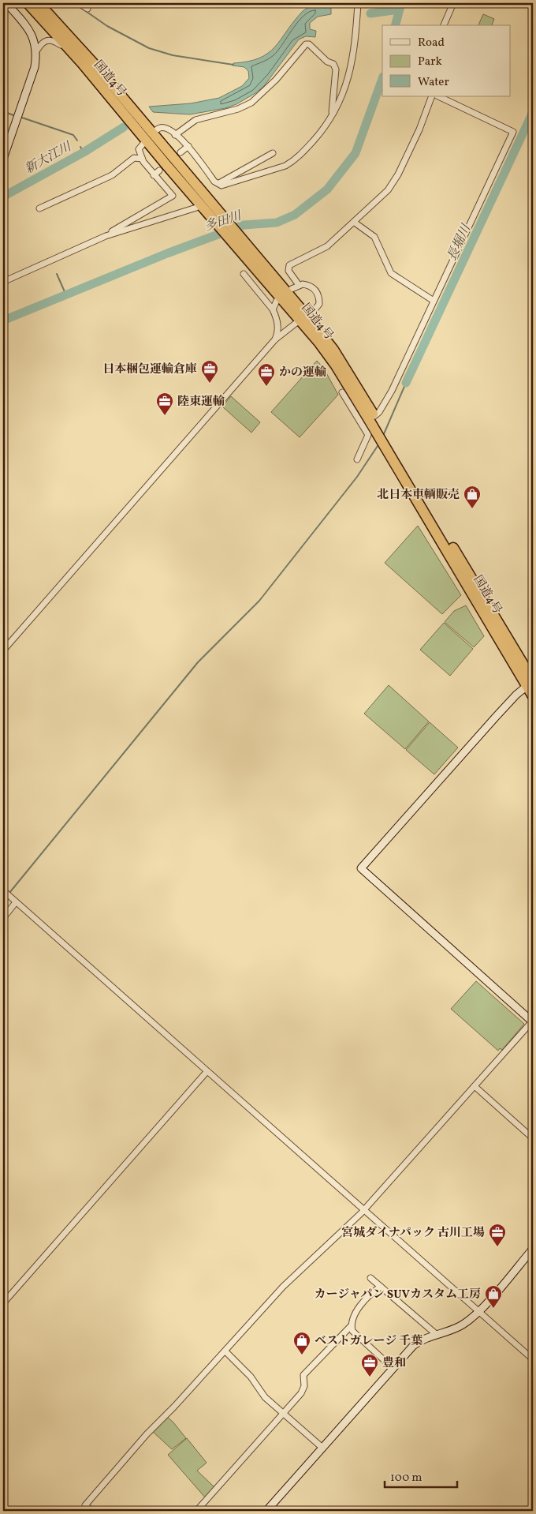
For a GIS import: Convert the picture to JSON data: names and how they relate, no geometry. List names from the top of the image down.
{
  "streets": {
    "highway": ["国道4号"]
  },
  "water": ["新大江川", "多田川", "長堀川"],
  "places": {
    "office": [
      "日本梱包運輸倉庫",
      "かの運輸",
      "陸東運輸",
      "宮城ダイナパック 古川工場",
      "豊和"
    ],
    "shop": ["北日本車輌販売", "カージャパン SUVカスタム工房", "ベストガレージ 千葉"]
  },
  "legend": ["Road", "Park", "Water"],
  "scale_bar": "100 m"
}
